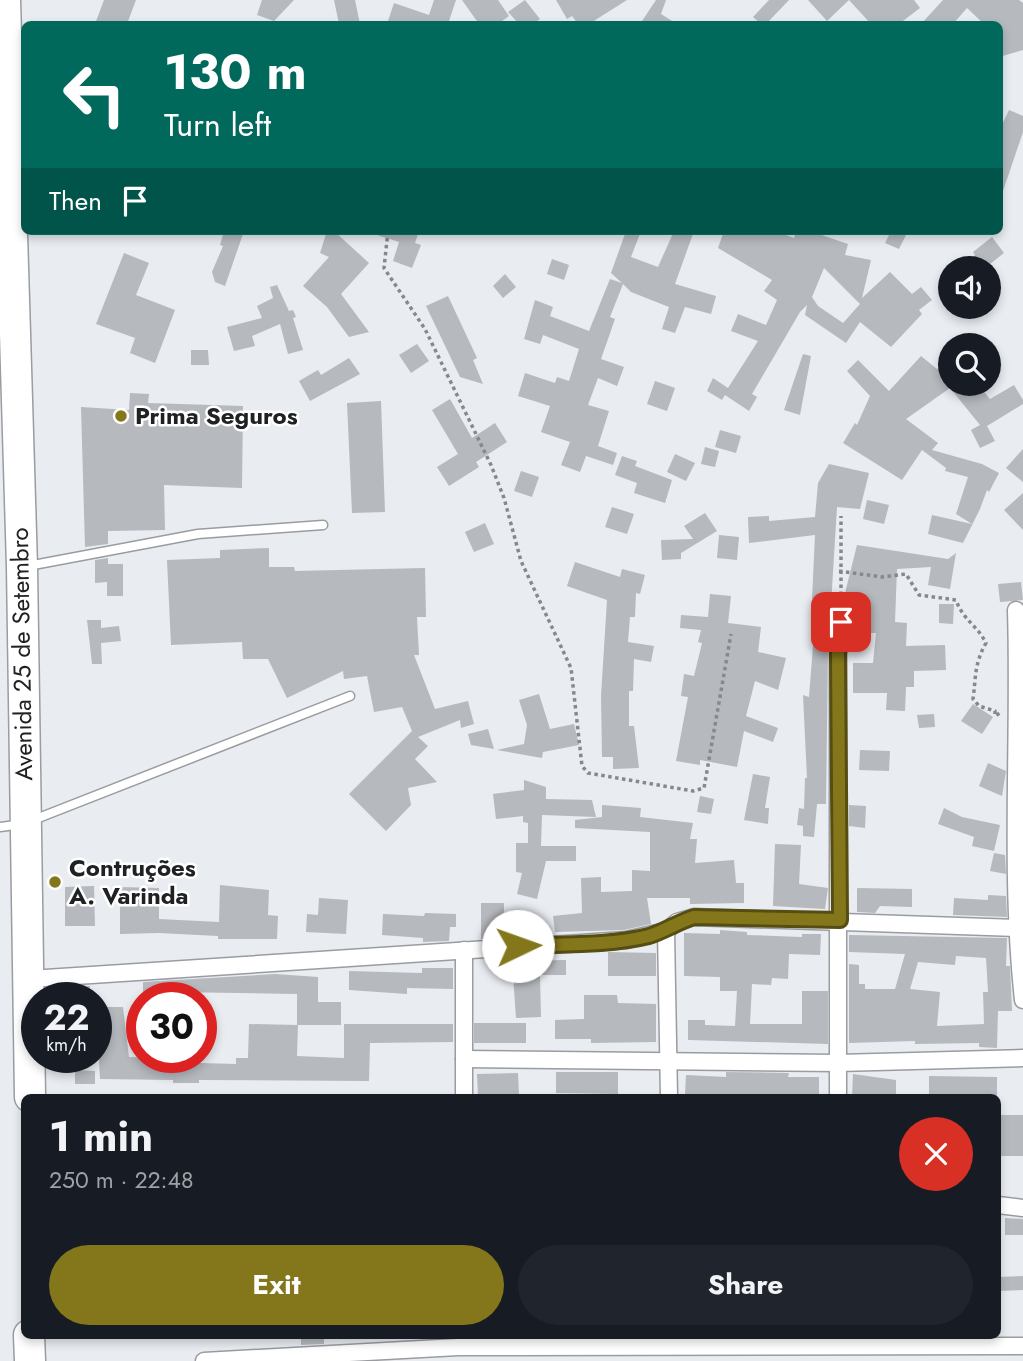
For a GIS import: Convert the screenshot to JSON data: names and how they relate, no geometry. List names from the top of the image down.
{
  "streets": {
    "highway": ["Avenida 25 de Setembro"]
  },
  "places": ["Prima Seguros", "Contruções A. Varinda"],
  "page": {
    "turn": ["130 m", "Turn left"],
    "then": "Then",
    "speed": "22 km/h",
    "limit": "30",
    "heading": ["1 min", "250 m · 22:48"],
    "buttons": ["Exit", "Share"]
  }
}
